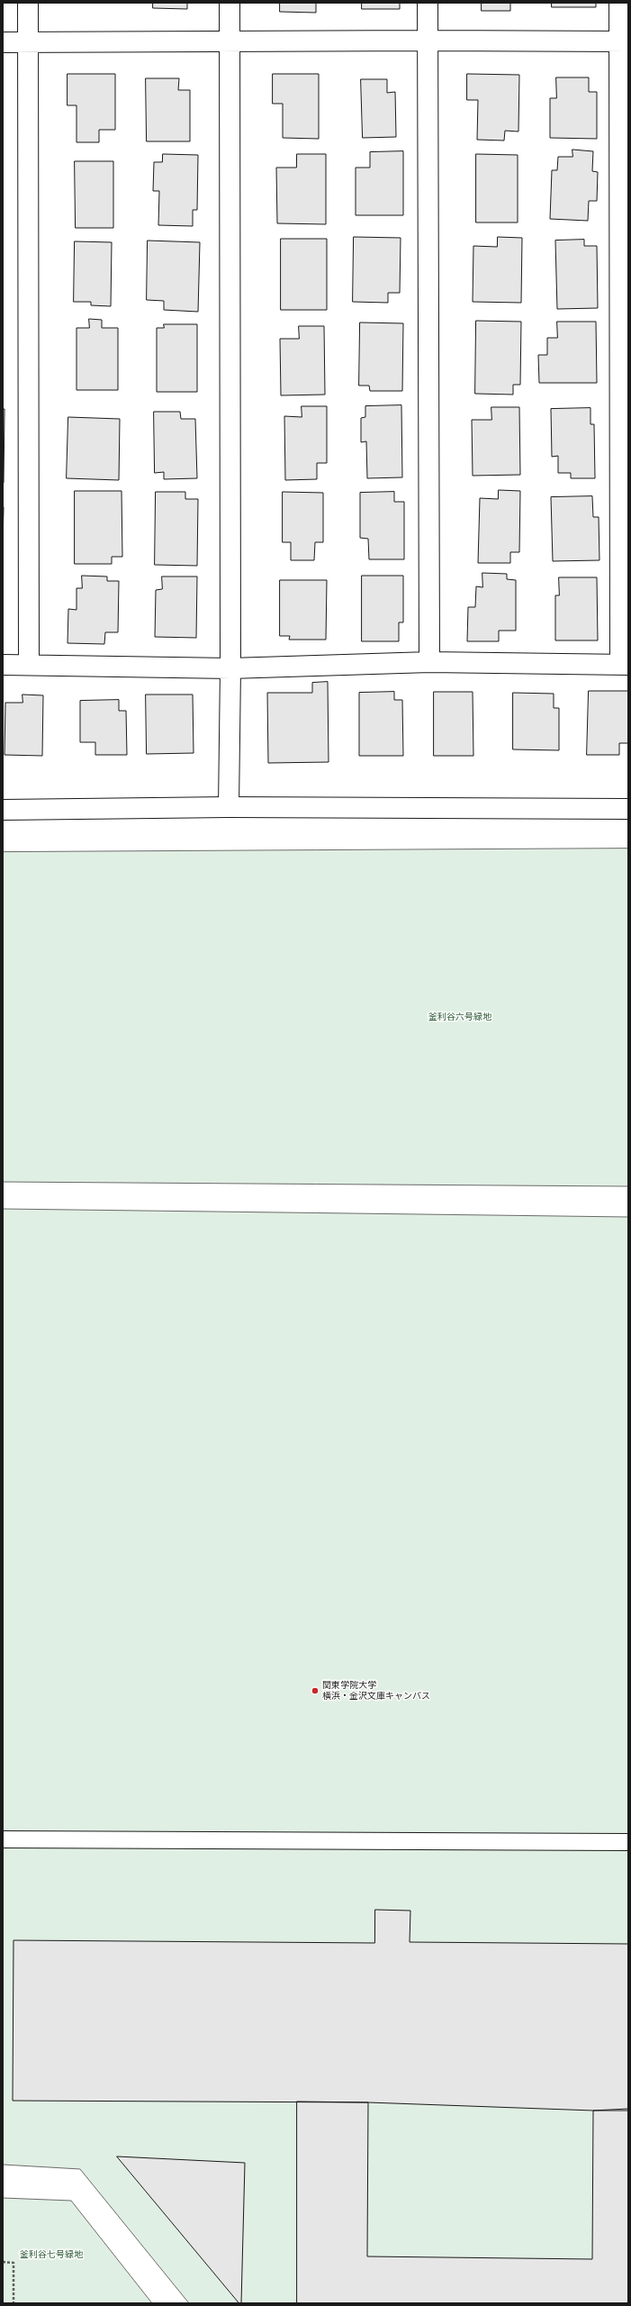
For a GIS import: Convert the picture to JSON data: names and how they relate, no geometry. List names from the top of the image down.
{
  "parks": ["釜利谷六号緑地", "釜利谷七号緑地"],
  "places": ["関東学院大学 横浜・金沢文庫キャンパス"]
}
